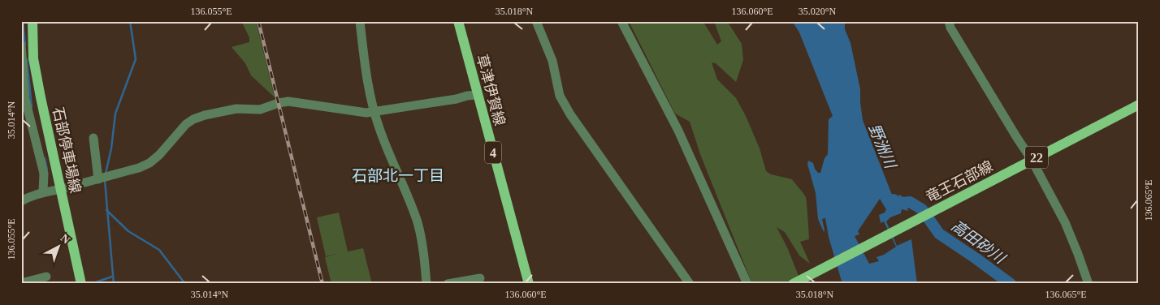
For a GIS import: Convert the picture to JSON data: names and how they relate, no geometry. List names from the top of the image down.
{
  "streets": {
    "main road": [
      "草津伊賀線",
      "石部停車場線",
      "4",
      "22",
      "竜王石部線"
    ]
  },
  "districts": ["石部北一丁目"],
  "water": ["野洲川", "高田砂川"],
  "north": "top right",
  "coordinates": [
    "136.055°E",
    "35.018°N",
    "136.060°E",
    "35.020°N",
    "35.014°N",
    "136.065°E"
  ]
}
